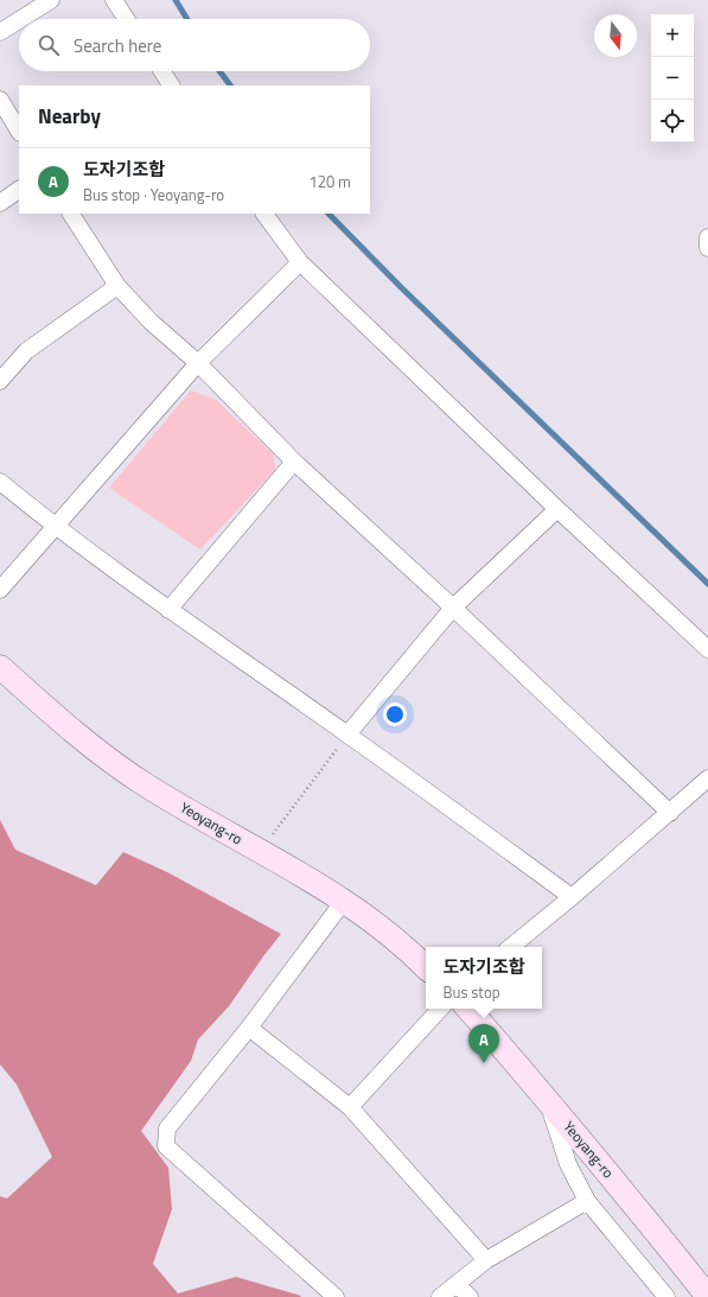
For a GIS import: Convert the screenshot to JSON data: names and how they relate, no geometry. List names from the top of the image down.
{
  "streets": {
    "street": ["Yeoyang-ro"]
  },
  "north": "bottom",
  "page": {
    "map_buttons": ["+", "−"],
    "search": "Search here",
    "heading": "Nearby",
    "list": [
      {
        "mark": "A",
        "name": "도자기조합",
        "note": "Bus stop · Yeoyang-ro",
        "value": "120 m"
      }
    ],
    "popup": ["도자기조합", "Bus stop"],
    "pins": "A"
  }
}
